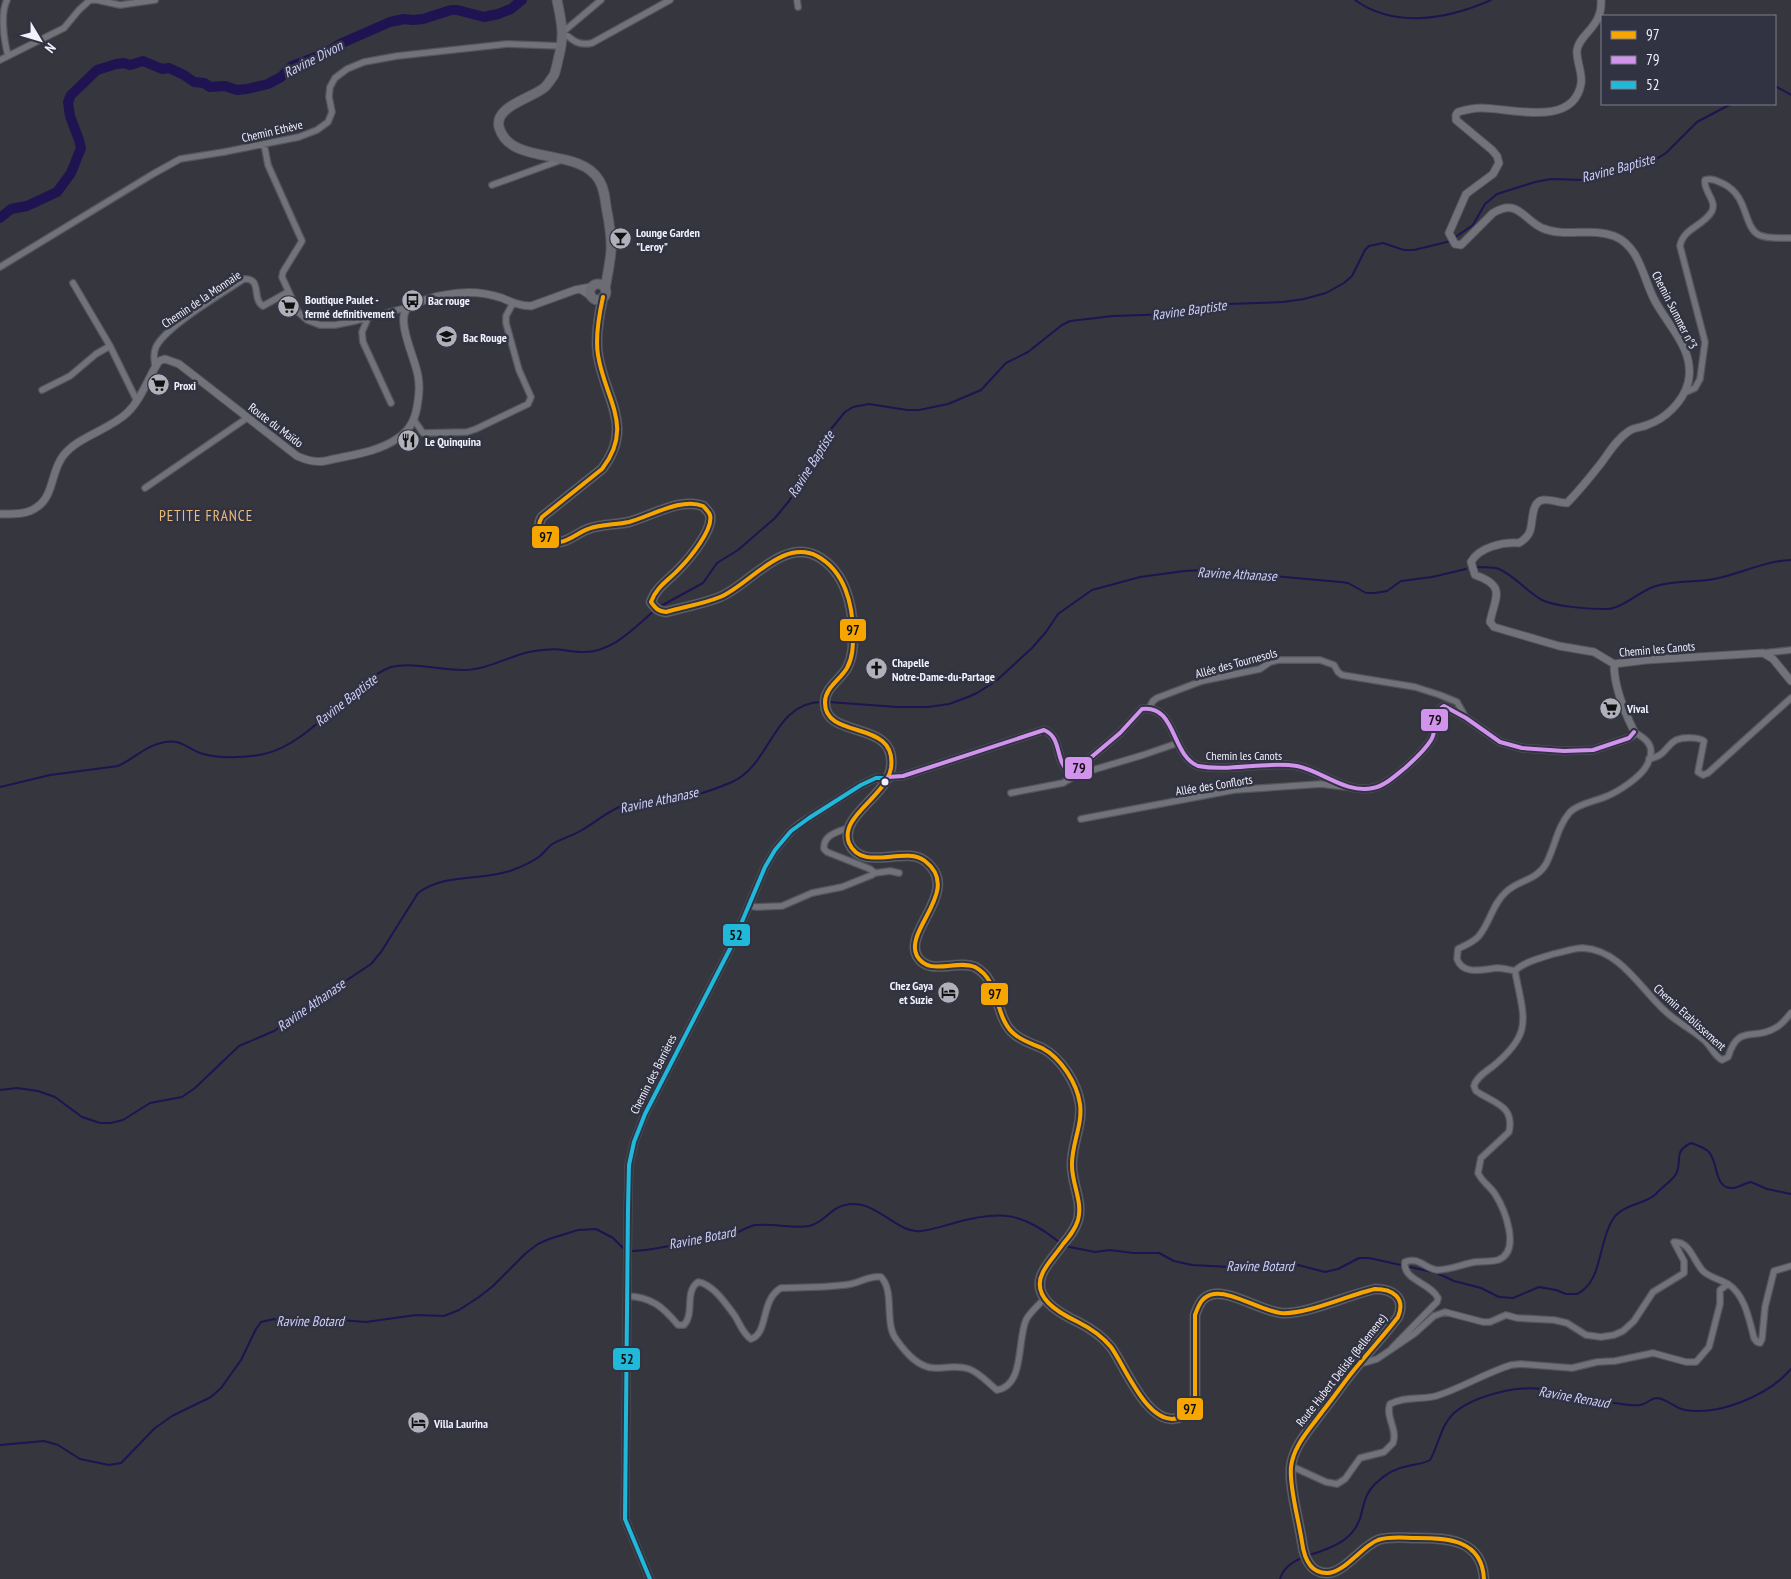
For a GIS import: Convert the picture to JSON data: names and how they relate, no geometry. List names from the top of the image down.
{
  "streets": {
    "main road": ["Route Hubert Delisle (Bellemene)"],
    "street": [
      "Chemin Ethève",
      "Chemin de la Monnaie",
      "Chemin Summer n°3",
      "Route du Maïdo",
      "Chemin les Canots",
      "Allée des Tournesols",
      "Allée des Conflorts",
      "Chemin Etablissement",
      "Chemin des Barrières"
    ]
  },
  "crossings": [
    ["Chemin de la Monnaie", "Route du Maïdo"],
    ["Chemin les Canots", "Allée des Tournesols"],
    ["Chemin les Canots", "Allée des Conflorts"]
  ],
  "districts": ["PETITE FRANCE"],
  "water": [
    "Ravine Divon",
    "Ravine Baptiste",
    "Ravine Athanase",
    "Ravine Botard",
    "Ravine Renaud"
  ],
  "places": {
    "bar": ["Lounge Garden \"Leroy\""],
    "bus stop": ["Bac rouge"],
    "supermarket": ["Boutique Paulet - fermé definitivement", "Proxi", "Vival"],
    "school or university": ["Bac Rouge"],
    "restaurant": ["Le Quinquina"],
    "church": ["Chapelle Notre-Dame-du-Partage"],
    "hotel": ["Chez Gaya et Suzie", "Villa Laurina"]
  },
  "lines": ["transit line 97", "transit line 79", "transit line 52"],
  "legend": ["97", "79", "52"],
  "north": "bottom right"
}
